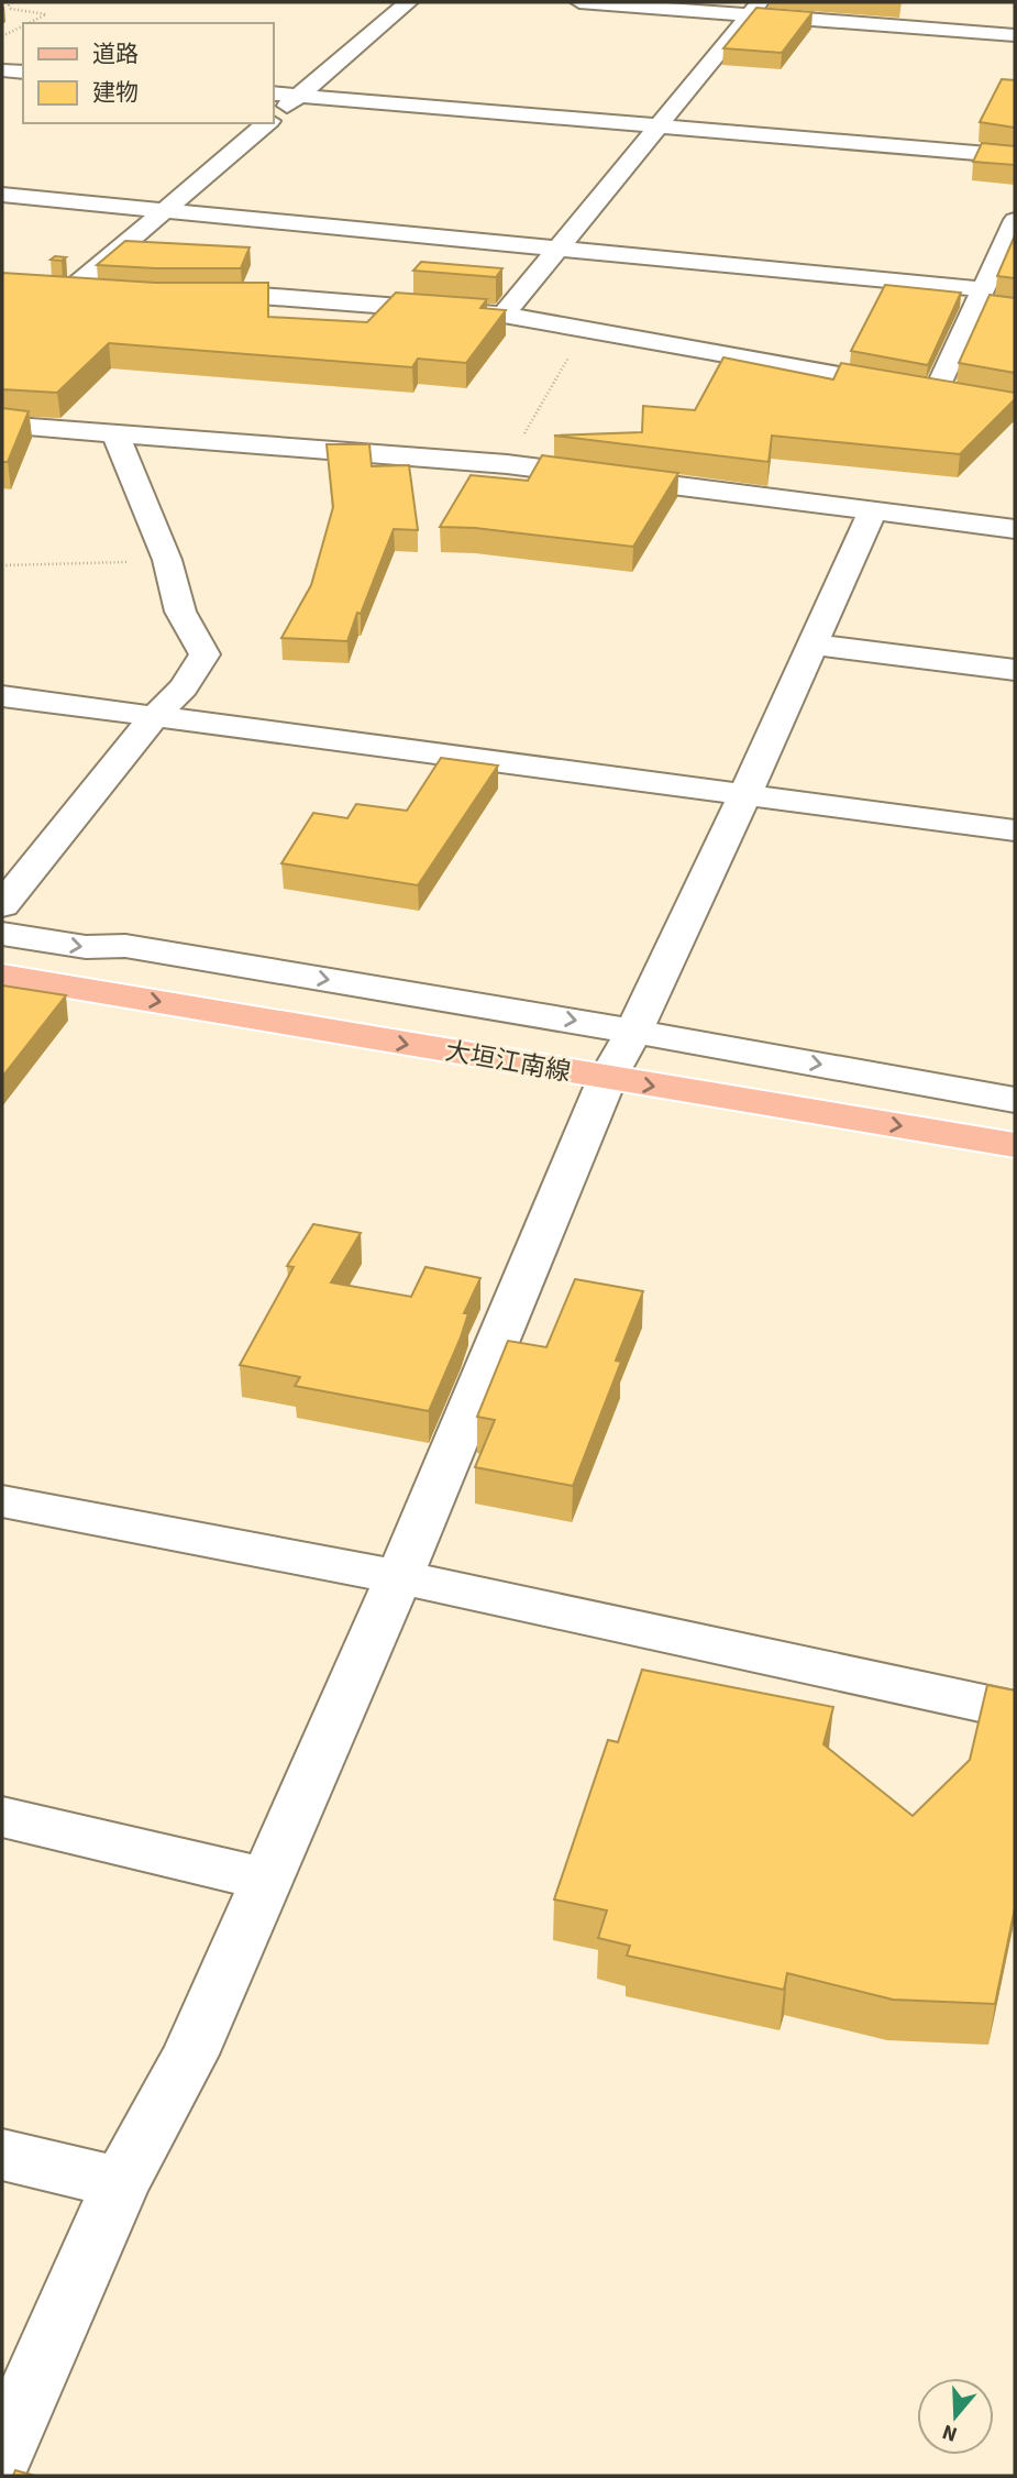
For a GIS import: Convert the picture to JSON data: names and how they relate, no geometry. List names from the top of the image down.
{
  "streets": {
    "main road": ["大垣江南線"]
  },
  "one_way": ["大垣江南線"],
  "legend": ["道路", "建物"],
  "north": "bottom"
}
